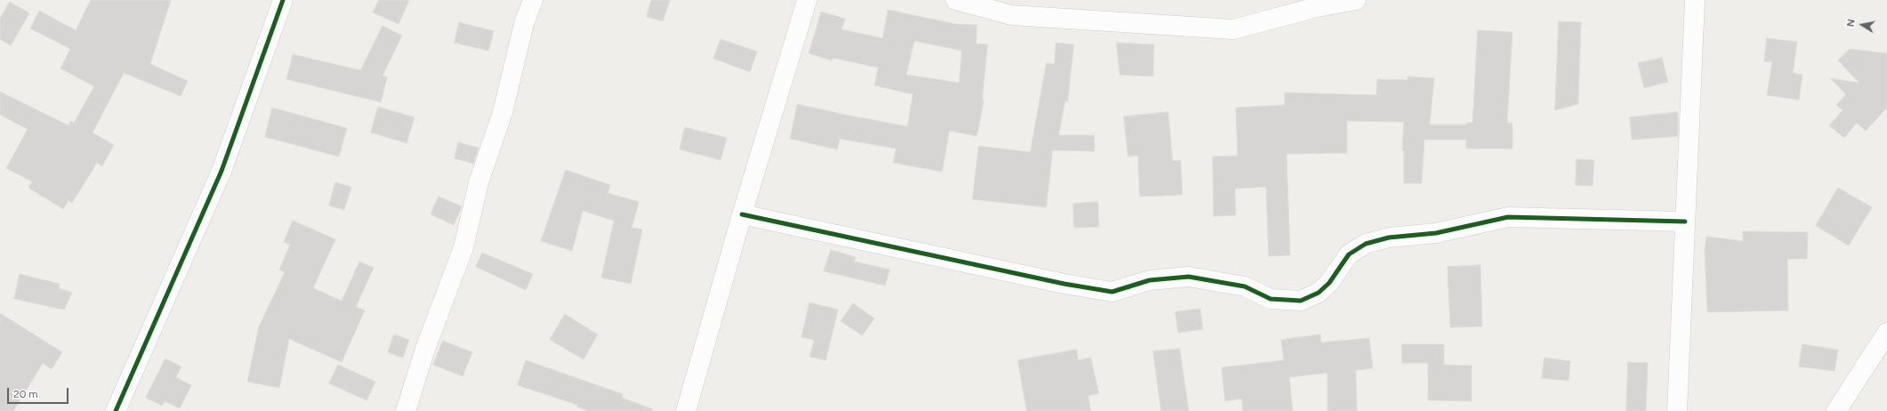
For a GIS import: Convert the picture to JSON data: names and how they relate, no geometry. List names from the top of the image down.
{
  "scale_bar": "20 m",
  "north": "left"
}
